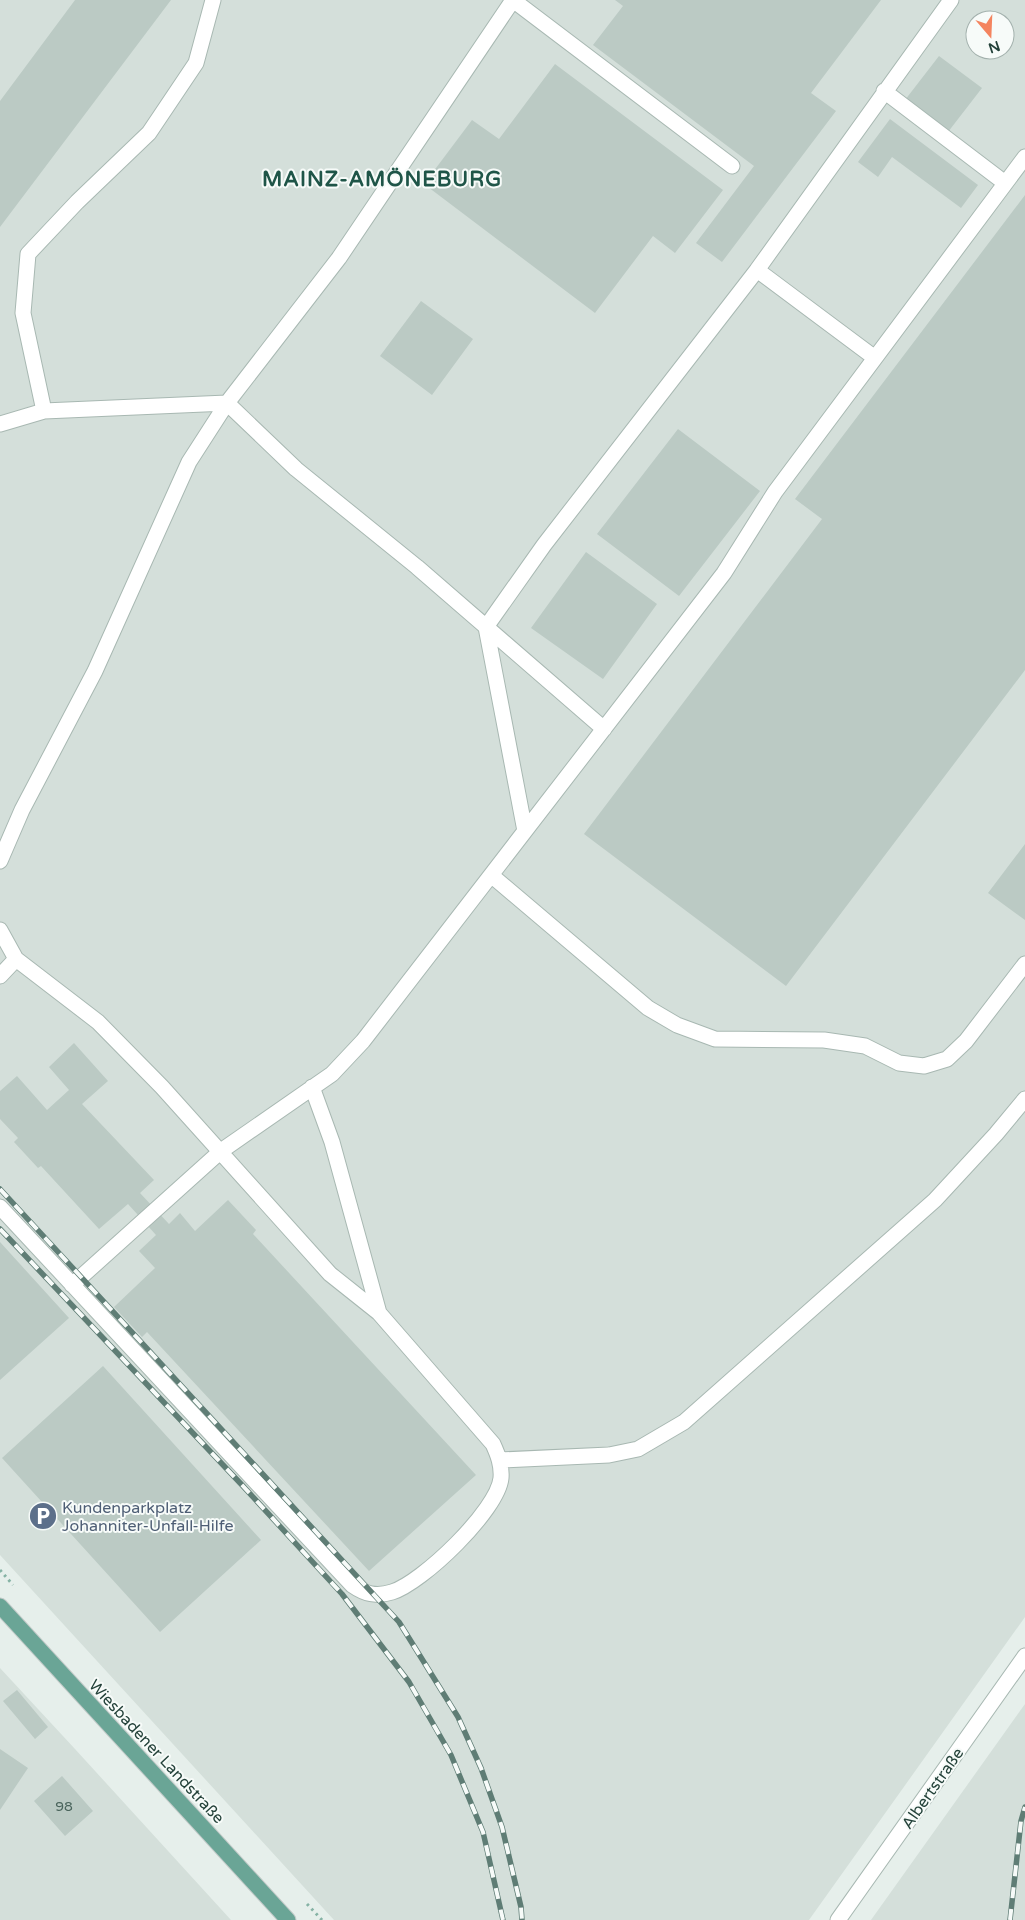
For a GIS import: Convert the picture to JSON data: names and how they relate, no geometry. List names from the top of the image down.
{
  "streets": {
    "main road": ["Wiesbadener Landstraße"],
    "street": ["Albertstraße"]
  },
  "districts": ["MAINZ-AMÖNEBURG"],
  "places": {
    "parking": ["Kundenparkplatz Johanniter-Unfall-Hilfe"]
  },
  "house_numbers": ["98"],
  "north": "bottom"
}
